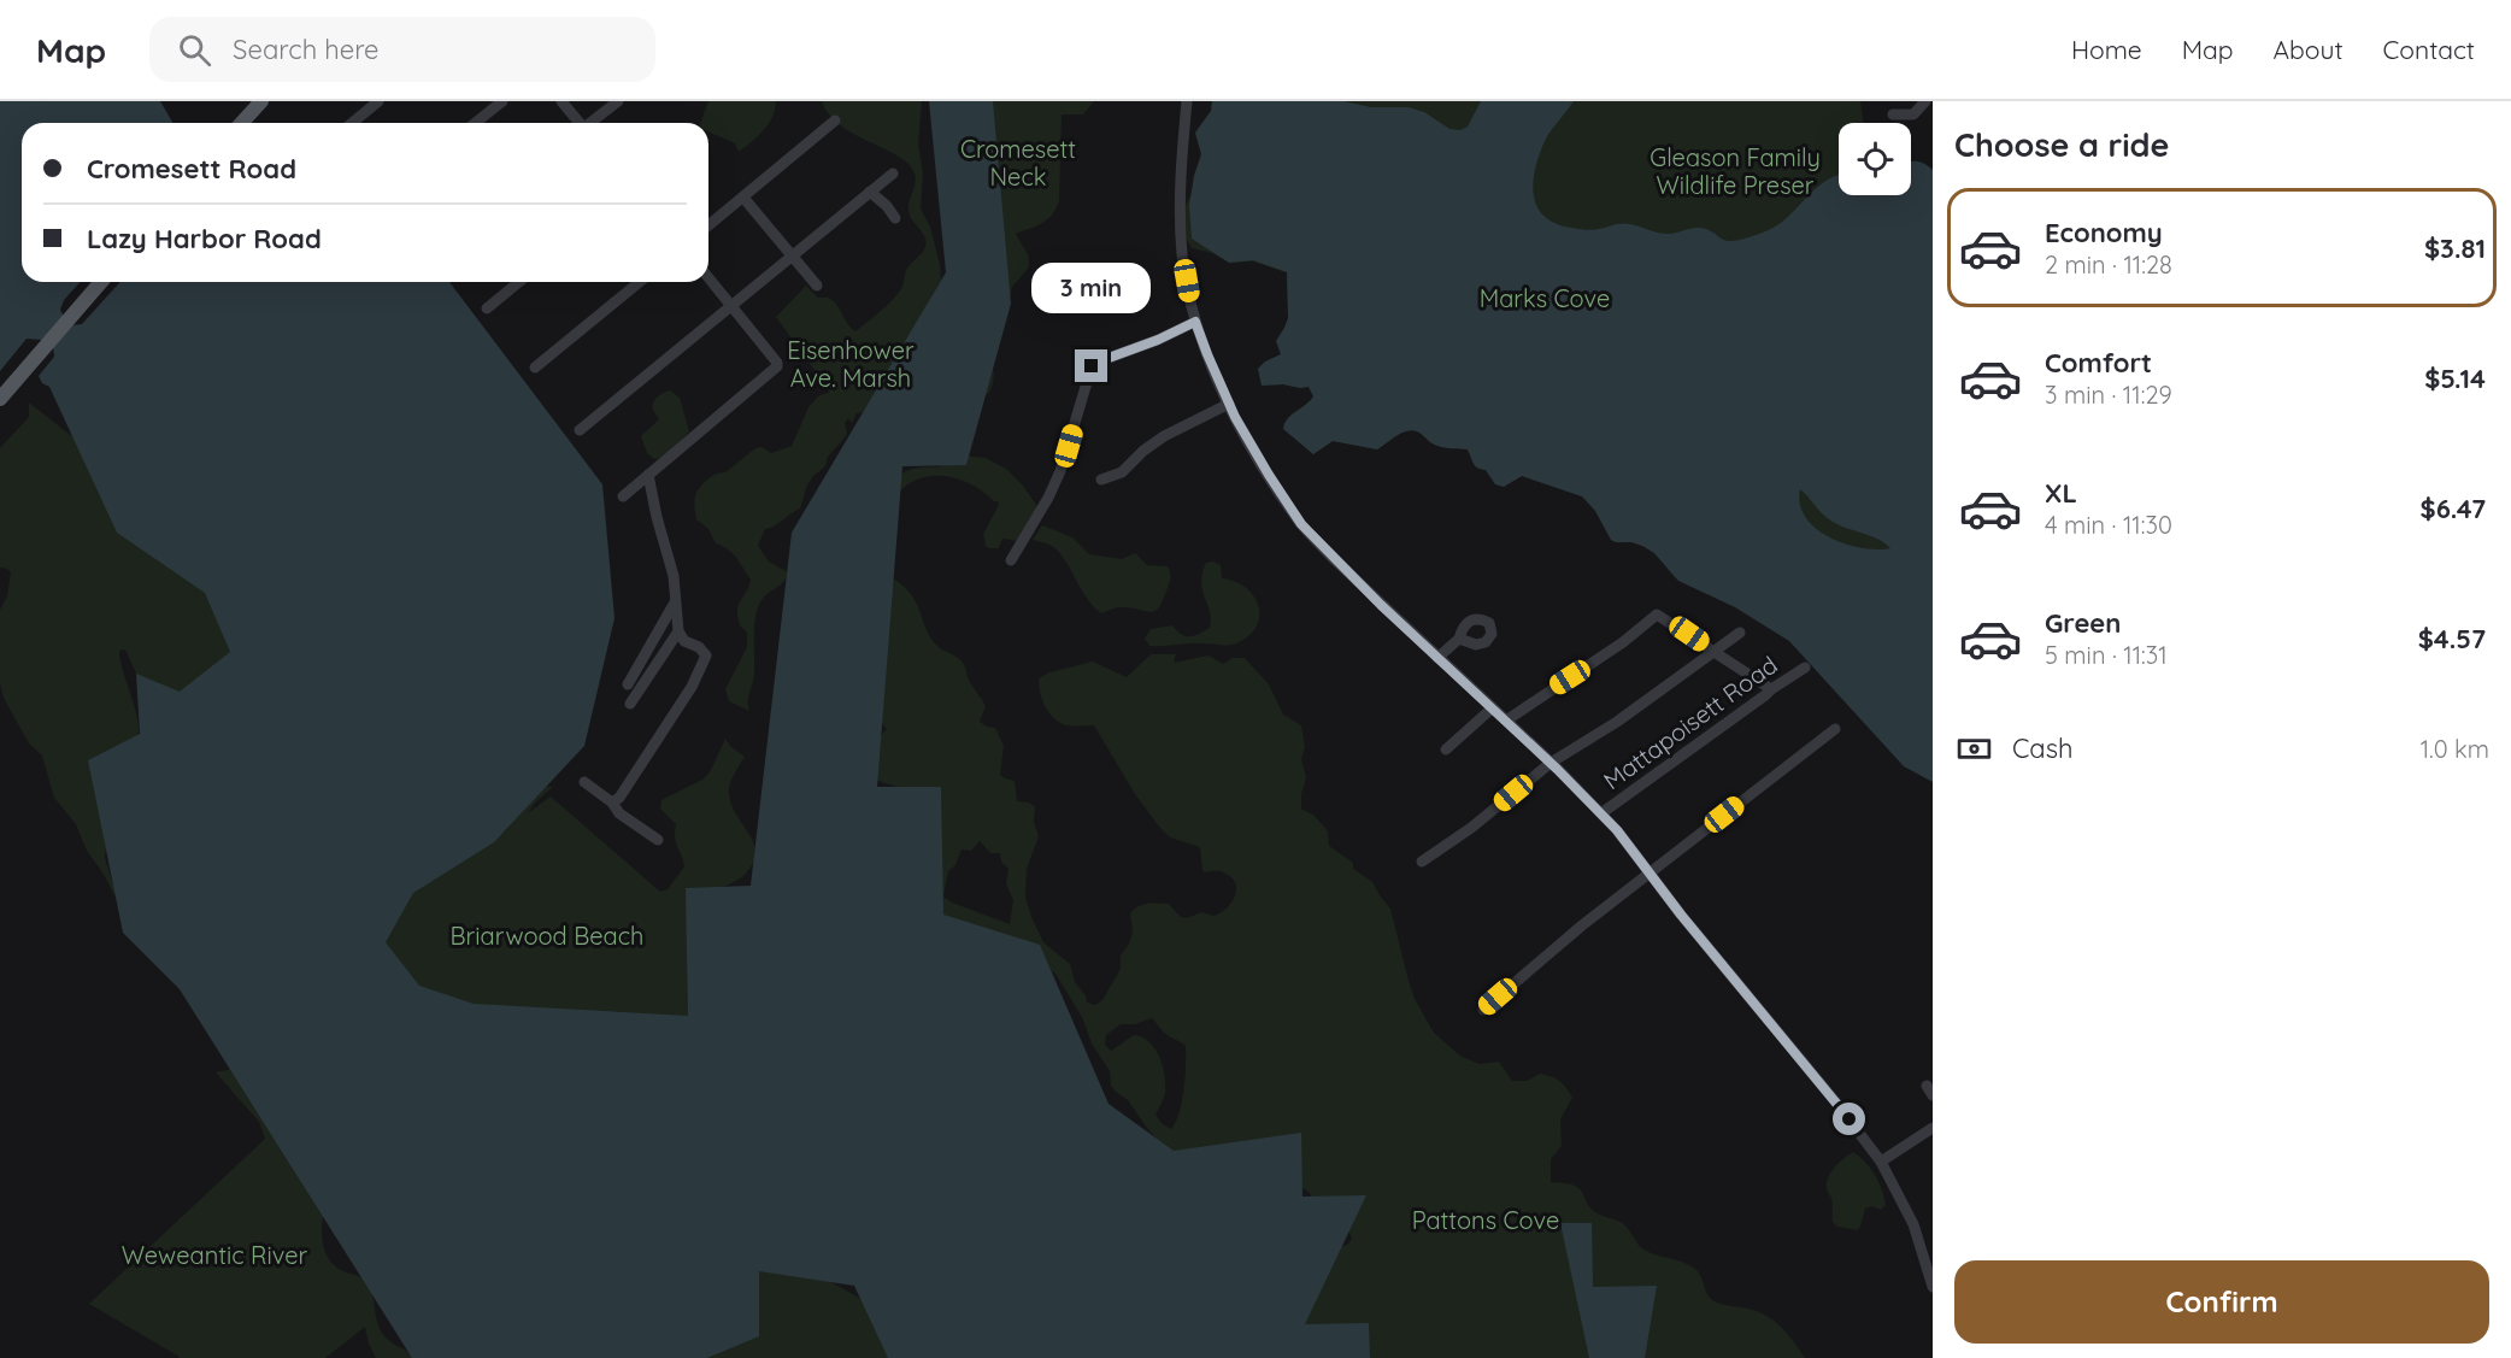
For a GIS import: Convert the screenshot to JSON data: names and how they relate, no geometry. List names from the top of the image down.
{
  "streets": {
    "street": ["Mattapoisett Road"]
  },
  "parks": [
    "Cromesett Neck",
    "Gleason Family Wildlife Preser",
    "Marks Cove",
    "Eisenhower Ave. Marsh",
    "Briarwood Beach",
    "Pattons Cove",
    "Weweantic River"
  ],
  "page": {
    "header": "Map",
    "search": "Search here",
    "nav": [
      "Home",
      "Map",
      "About",
      "Contact"
    ],
    "heading": "Choose a ride",
    "banner": ["Cromesett Road", "Lazy Harbor Road"],
    "list": [
      {
        "name": "Economy",
        "note": "2 min · 11:28",
        "value": "$3.81"
      },
      {
        "name": "Comfort",
        "note": "3 min · 11:29",
        "value": "$5.14"
      },
      {
        "name": "XL",
        "note": "4 min · 11:30",
        "value": "$6.47"
      },
      {
        "name": "Green",
        "note": "5 min · 11:31",
        "value": "$4.57"
      }
    ],
    "bubble": "3 min",
    "pay": ["Cash", "1.0 km"],
    "buttons": "Confirm"
  }
}
